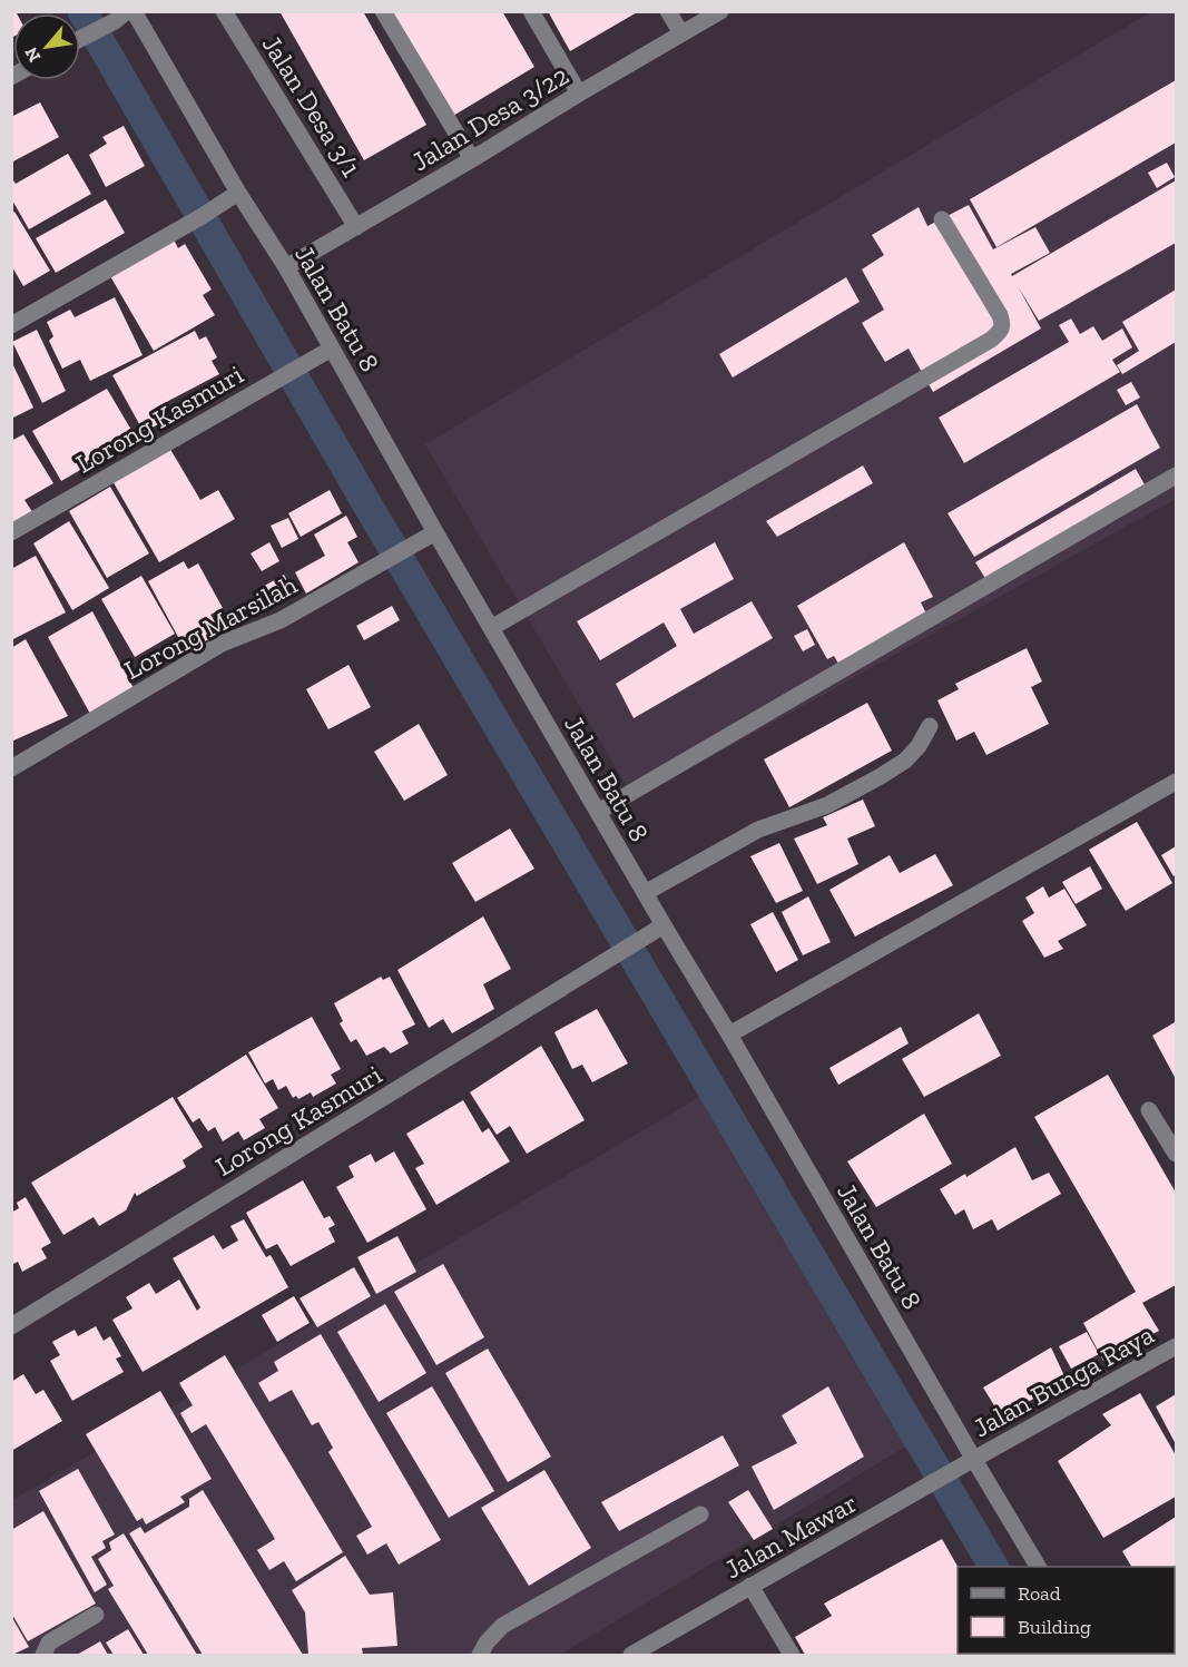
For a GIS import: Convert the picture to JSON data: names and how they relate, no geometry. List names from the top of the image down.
{
  "streets": {
    "street": [
      "Jalan Desa 3/1",
      "Jalan Desa 3/22",
      "Jalan Batu 8",
      "Lorong Kasmuri",
      "Lorong Marsilah",
      "Jalan Bunga Raya",
      "Jalan Mawar"
    ]
  },
  "crossings": [
    ["Jalan Desa 3/1", "Jalan Desa 3/22"],
    ["Jalan Desa 3/22", "Jalan Batu 8"],
    ["Jalan Batu 8", "Lorong Kasmuri"],
    ["Jalan Batu 8", "Lorong Marsilah"],
    ["Jalan Batu 8", "Jalan Bunga Raya"],
    ["Jalan Batu 8", "Jalan Mawar"],
    ["Jalan Bunga Raya", "Jalan Mawar"]
  ],
  "legend": ["Road", "Building"],
  "north": "bottom left"
}
